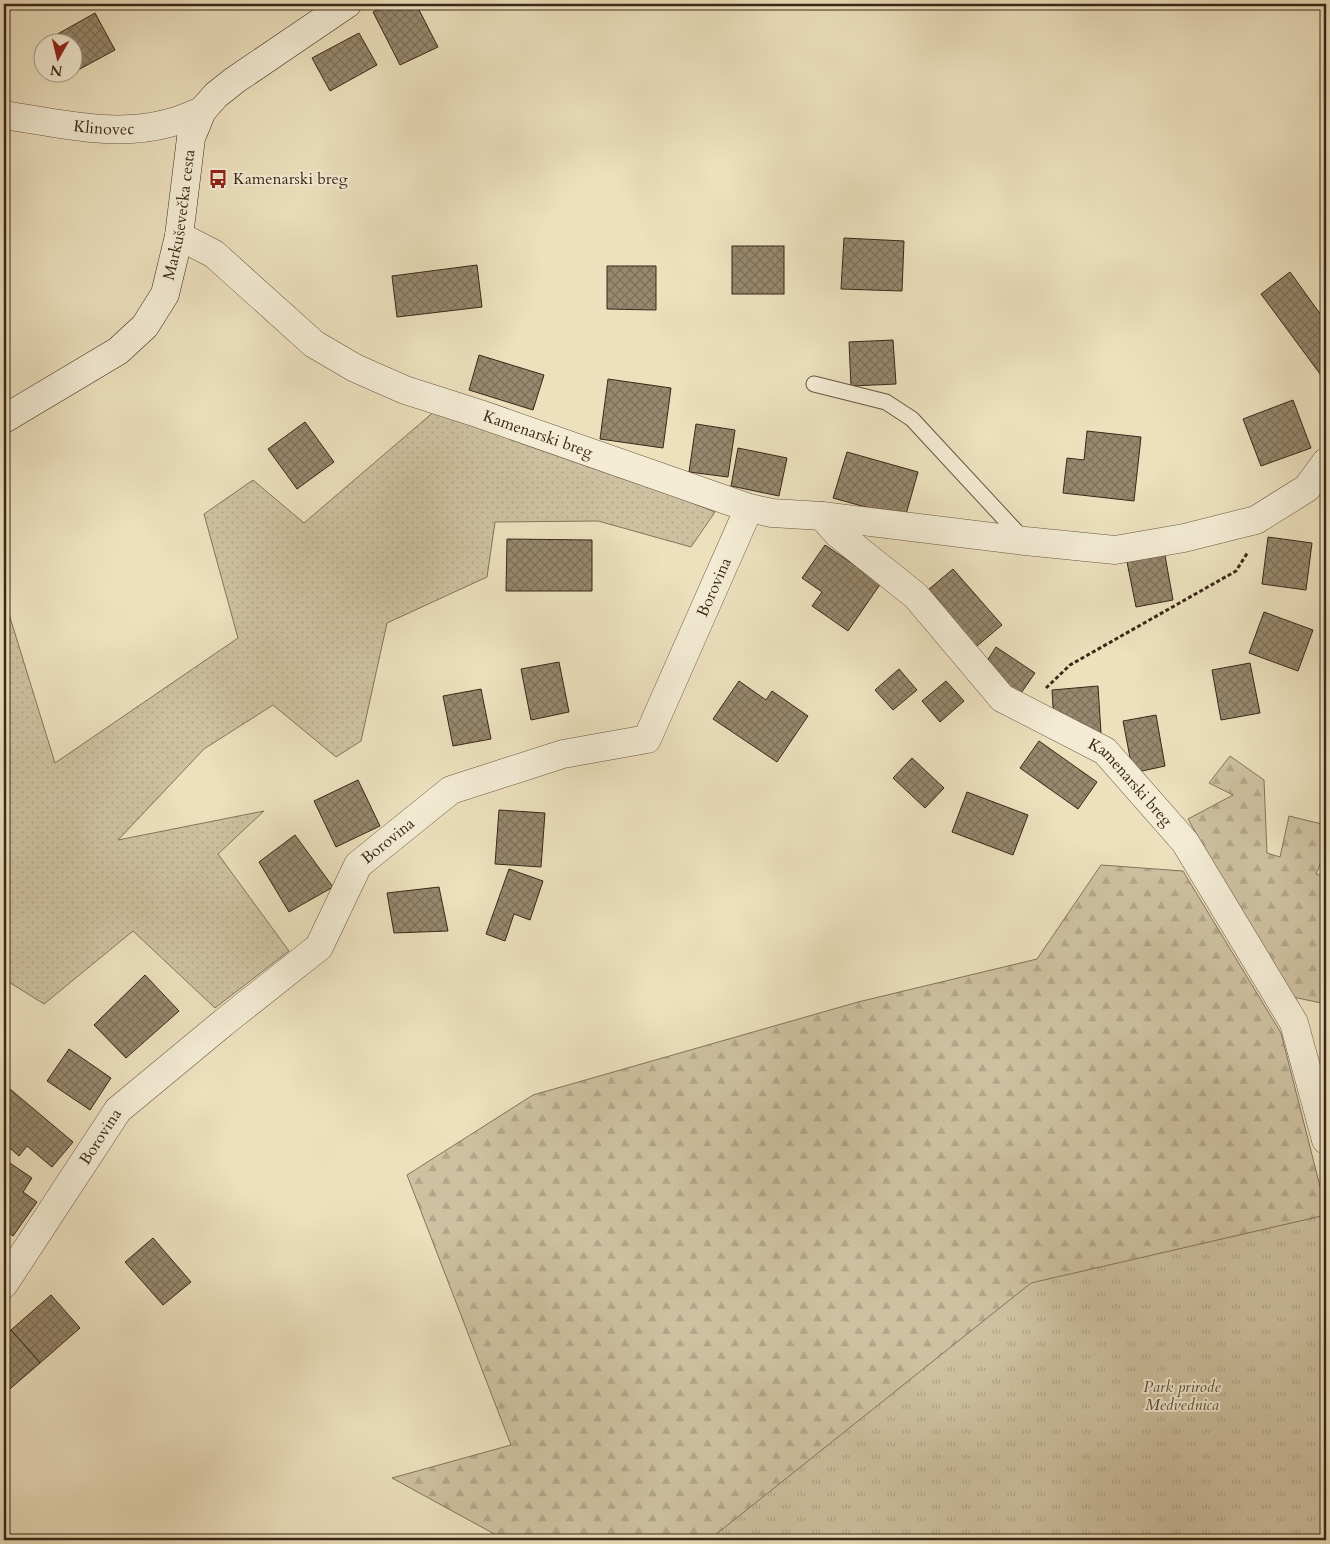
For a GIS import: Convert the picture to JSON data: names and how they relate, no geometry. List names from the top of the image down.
{
  "streets": {
    "street": [
      "Klinovec",
      "Markuševečka cesta",
      "Kamenarski breg",
      "Borovina"
    ]
  },
  "crossings": [
    ["Klinovec", "Markuševečka cesta"],
    ["Markuševečka cesta", "Kamenarski breg"],
    ["Kamenarski breg", "Borovina"]
  ],
  "parks": ["Park prirode Medvednica"],
  "places": {
    "bus stop": ["Kamenarski breg"]
  },
  "north": "bottom"
}
